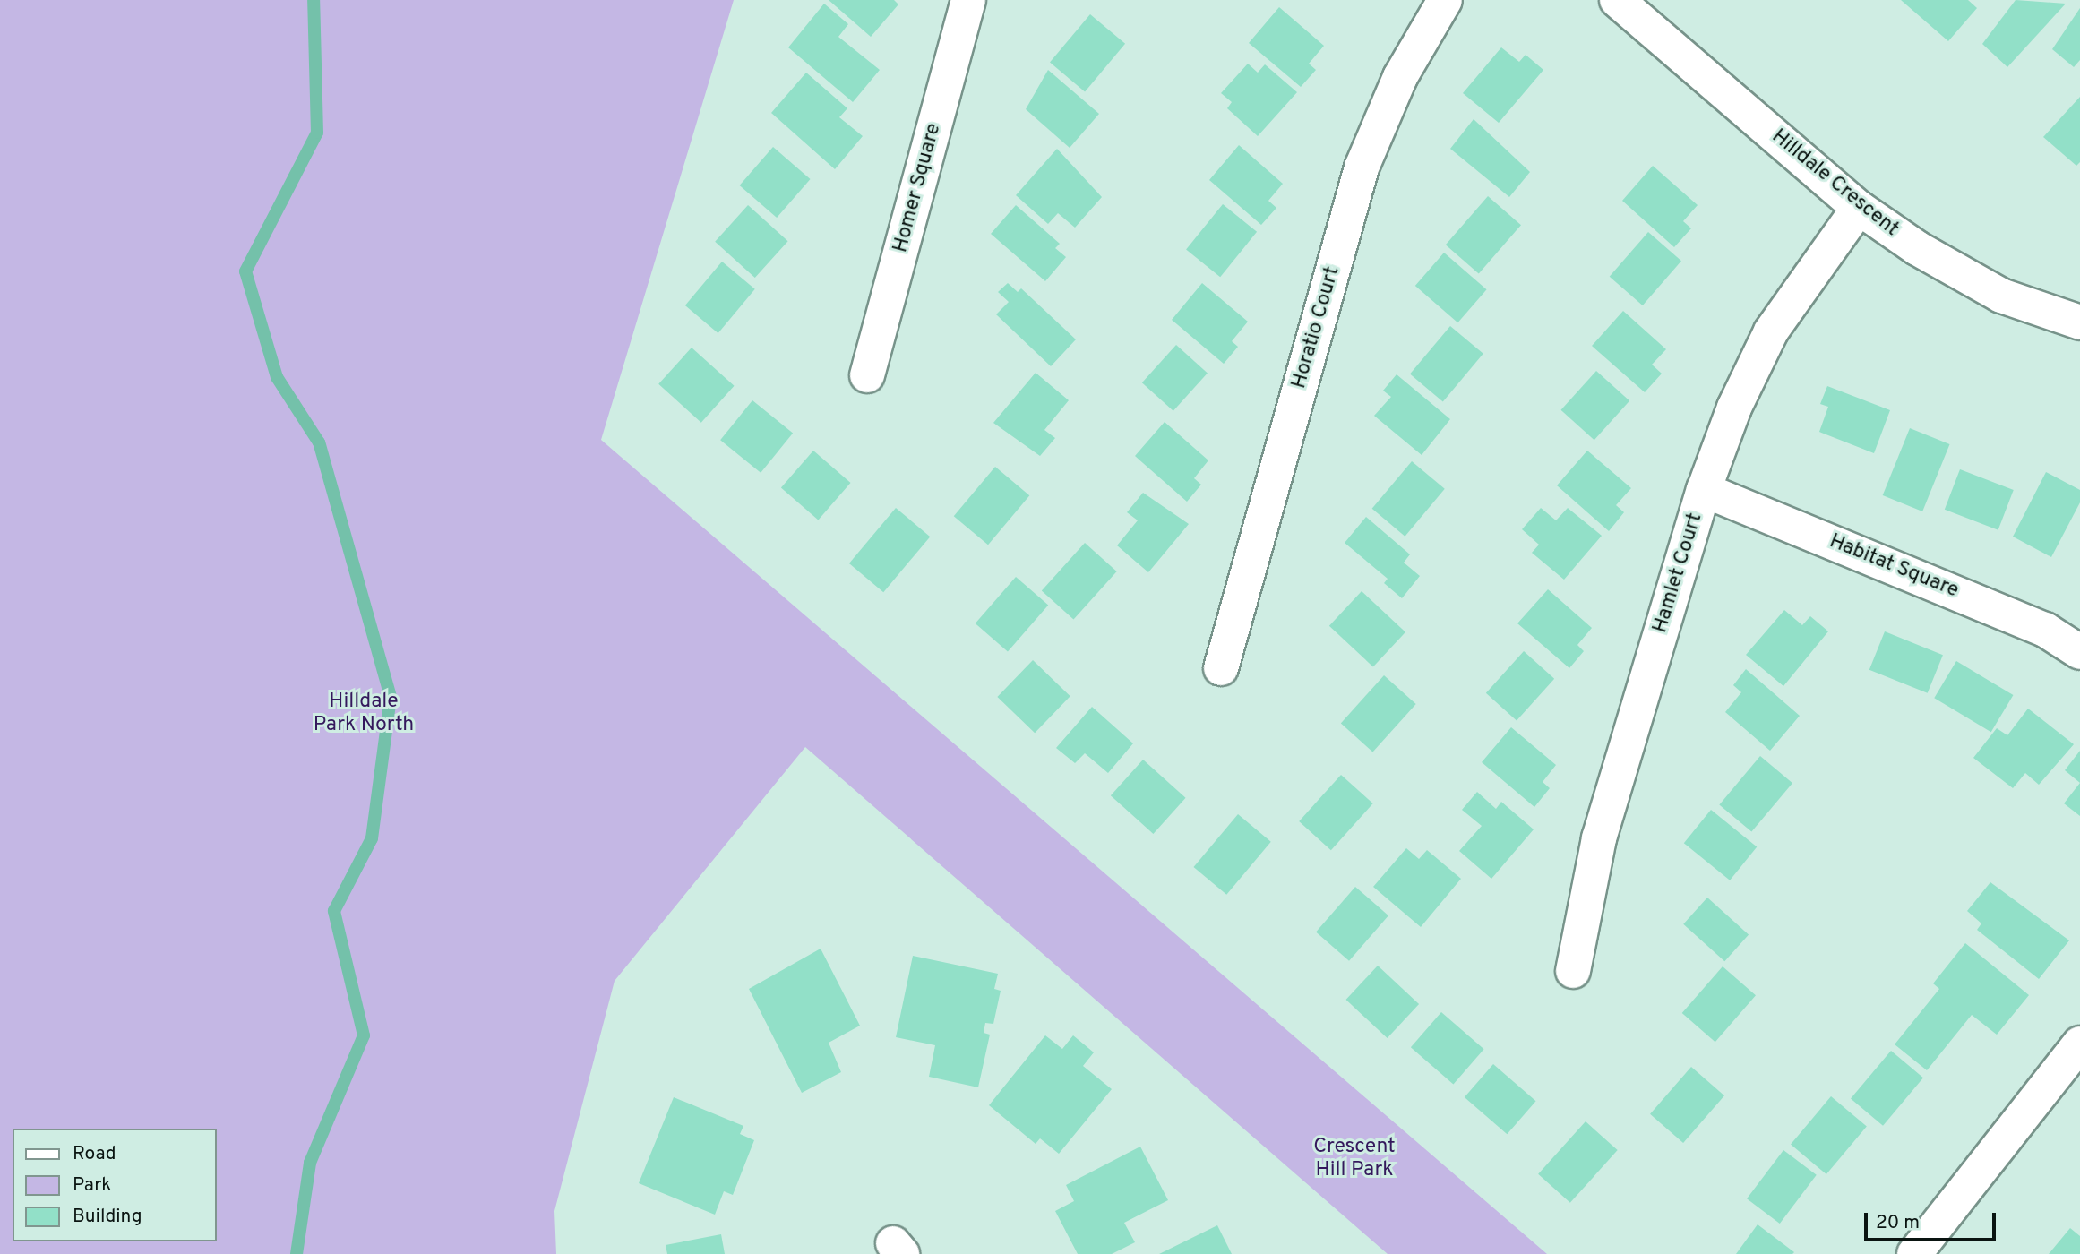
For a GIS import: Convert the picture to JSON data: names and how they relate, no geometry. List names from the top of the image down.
{
  "streets": {
    "street": [
      "Hilldale Crescent",
      "Homer Square",
      "Horatio Court",
      "Habitat Square",
      "Hamlet Court"
    ]
  },
  "crossings": [
    ["Hilldale Crescent", "Hamlet Court"],
    ["Habitat Square", "Hamlet Court"]
  ],
  "parks": ["Hilldale Park North", "Crescent Hill Park"],
  "legend": ["Road", "Park", "Building"],
  "scale_bar": "20 m"
}
